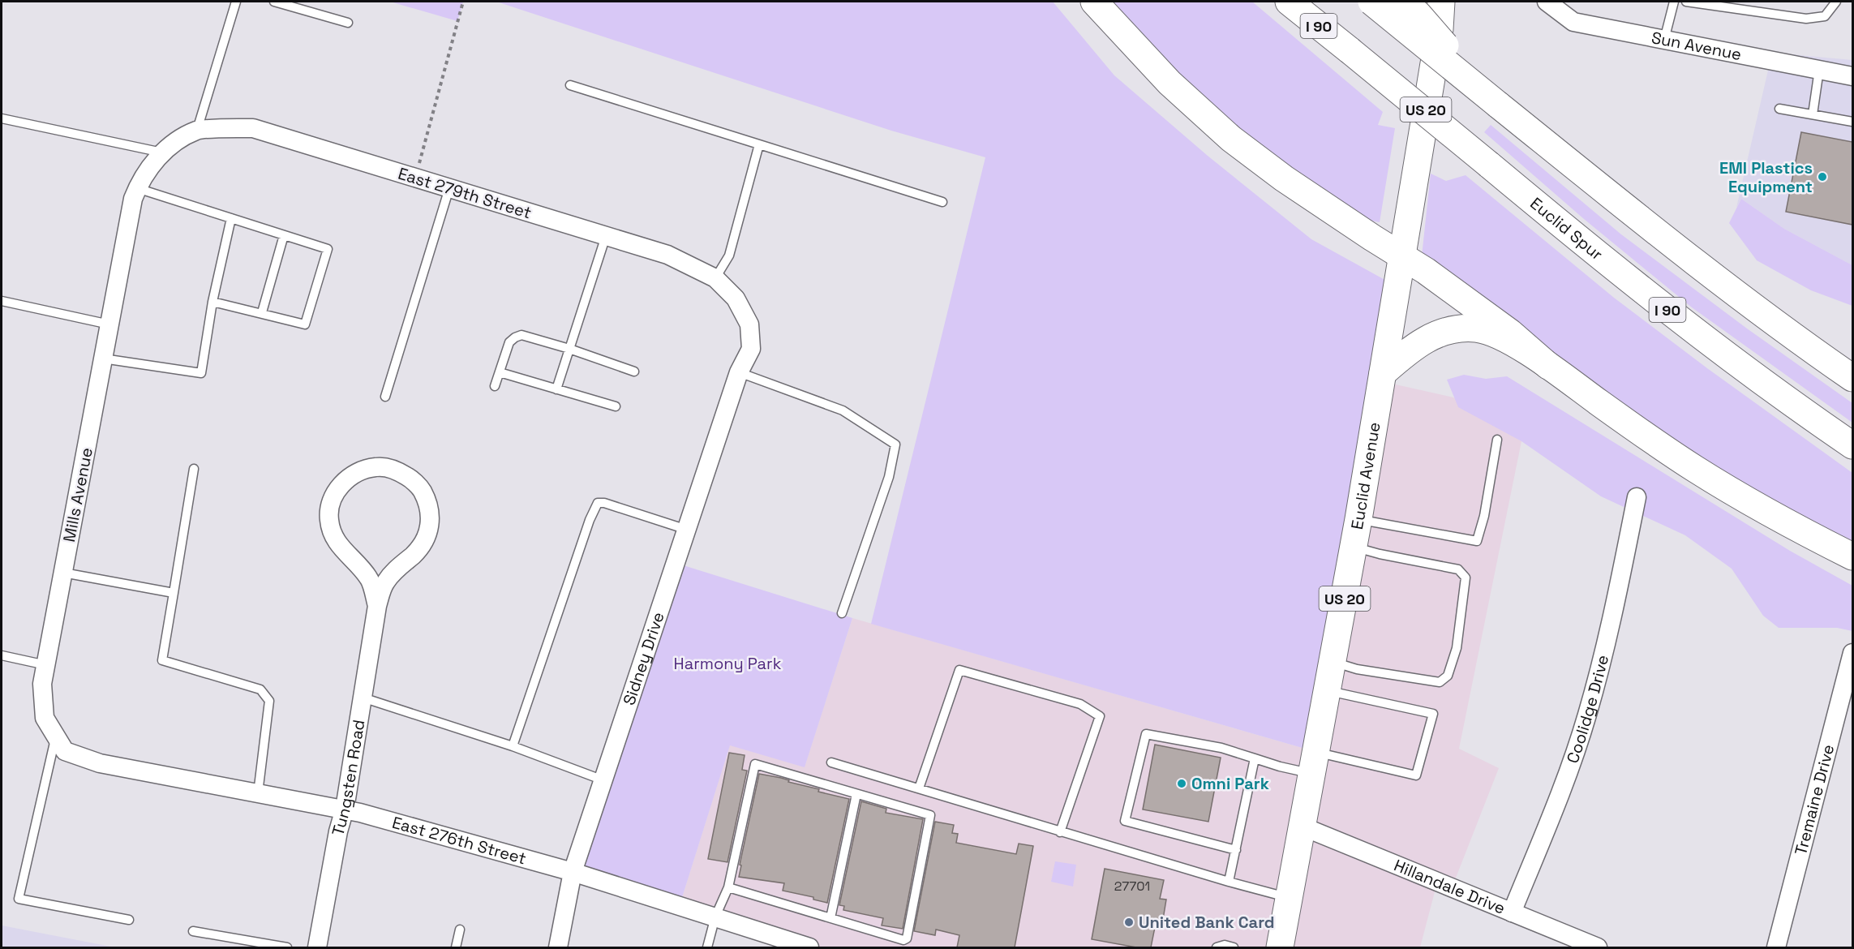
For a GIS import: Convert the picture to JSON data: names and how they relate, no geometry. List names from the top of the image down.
{
  "streets": {
    "main road": [
      "I 90",
      "US 20",
      "Euclid Spur",
      "Euclid Avenue"
    ],
    "street": [
      "Sun Avenue",
      "East 279th Street",
      "Mills Avenue",
      "Sidney Drive",
      "Coolidge Drive",
      "Tungsten Road",
      "Tremaine Drive",
      "East 276th Street",
      "Hillandale Drive"
    ]
  },
  "crossings": [
    ["East 279th Street", "Mills Avenue"],
    ["East 279th Street", "Sidney Drive"],
    ["Euclid Avenue", "Hillandale Drive"],
    ["Mills Avenue", "East 276th Street"],
    ["Sidney Drive", "East 276th Street"],
    ["Coolidge Drive", "Hillandale Drive"],
    ["Tungsten Road", "East 276th Street"]
  ],
  "parks": ["Harmony Park"],
  "places": ["EMI Plastics Equipment", "Omni Park", "United Bank Card"],
  "house_numbers": ["27701"]
}
